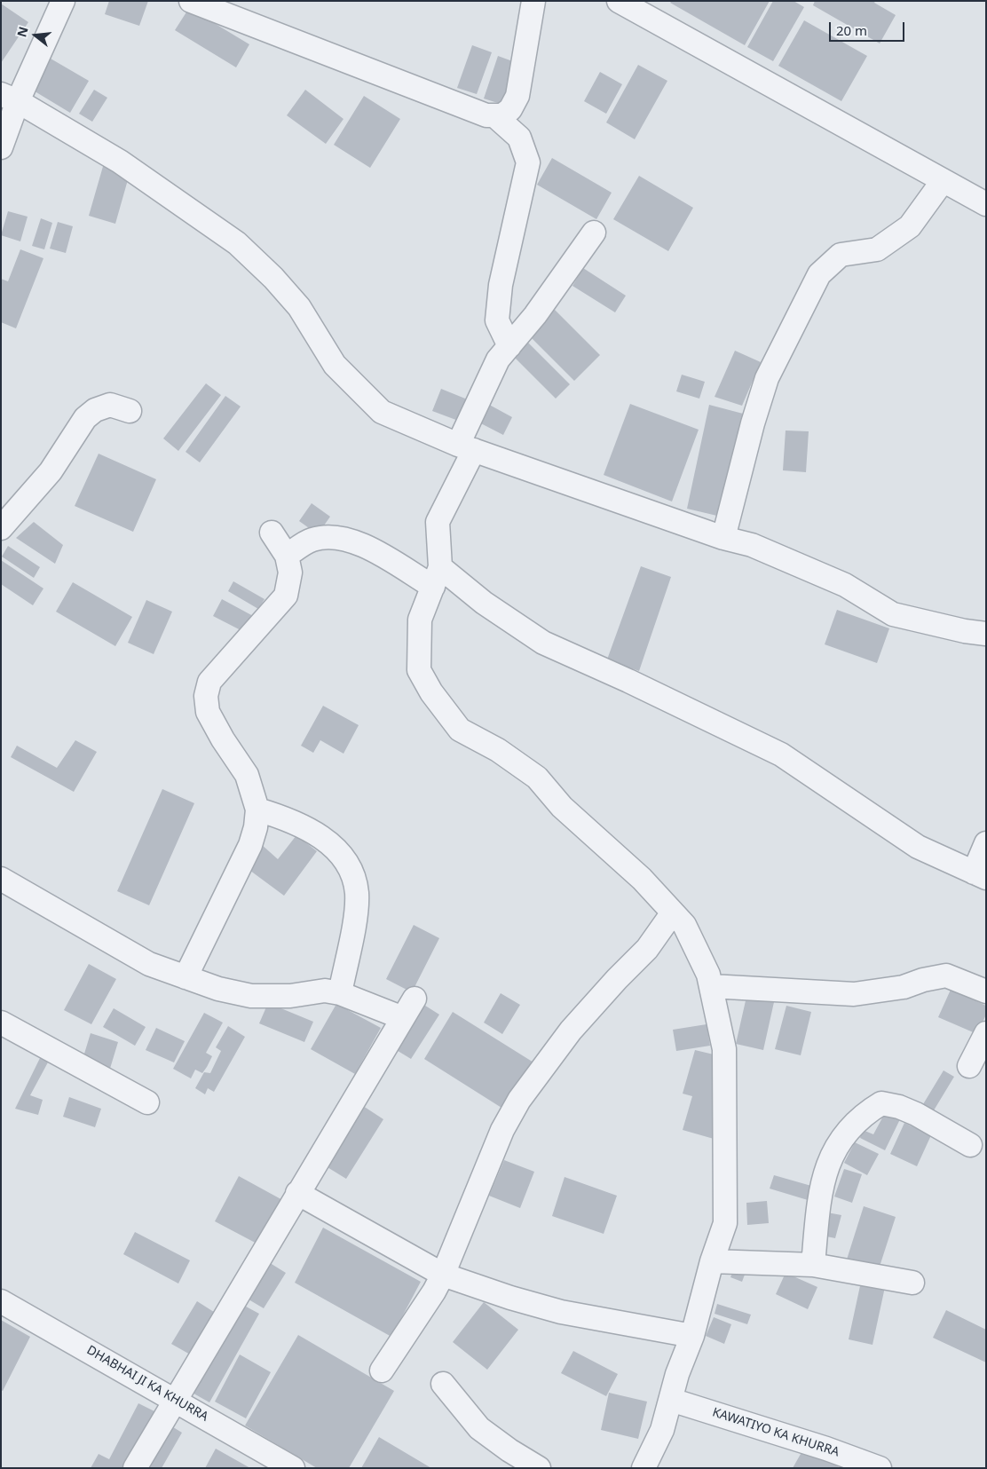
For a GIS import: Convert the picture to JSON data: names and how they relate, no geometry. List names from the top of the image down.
{
  "streets": {
    "street": ["DHABHAI JI KA KHURRA", "KAWATIYO KA KHURRA"]
  },
  "scale_bar": "20 m",
  "north": "left"
}
